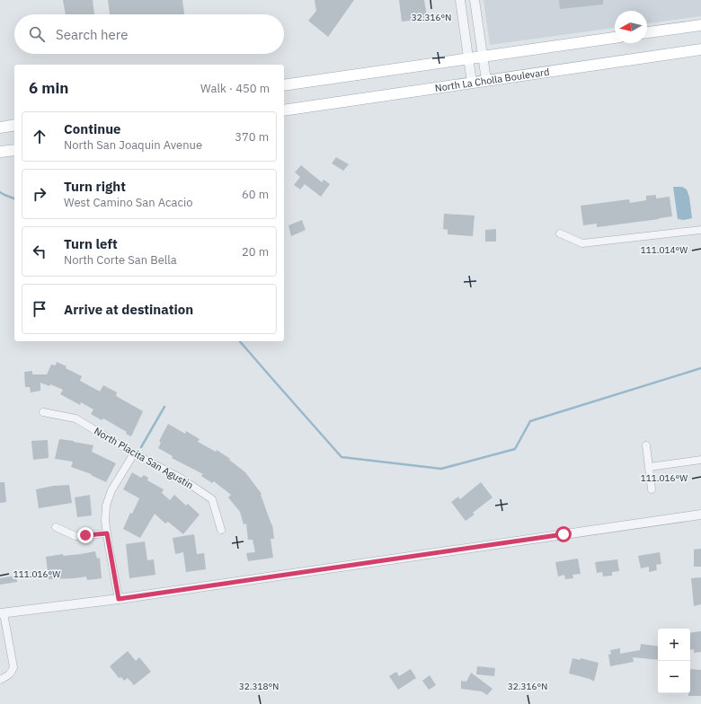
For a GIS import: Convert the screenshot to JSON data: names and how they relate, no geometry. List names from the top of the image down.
{
  "streets": {
    "main road": ["North La Cholla Boulevard"],
    "street": ["North Placita San Agustin"]
  },
  "north": "left",
  "page": {
    "search": "Search here",
    "heading": ["6 min", "Walk · 450 m"],
    "list": [
      ["Continue", "North San Joaquin Avenue", "370 m"],
      ["Turn right", "West Camino San Acacio", "60 m"],
      ["Turn left", "North Corte San Bella", "20 m"],
      "Arrive at destination"
    ],
    "map_buttons": ["+", "−"]
  },
  "coordinates": [
    "32.316°N",
    "111.014°W",
    "111.016°W",
    "32.318°N"
  ]
}
